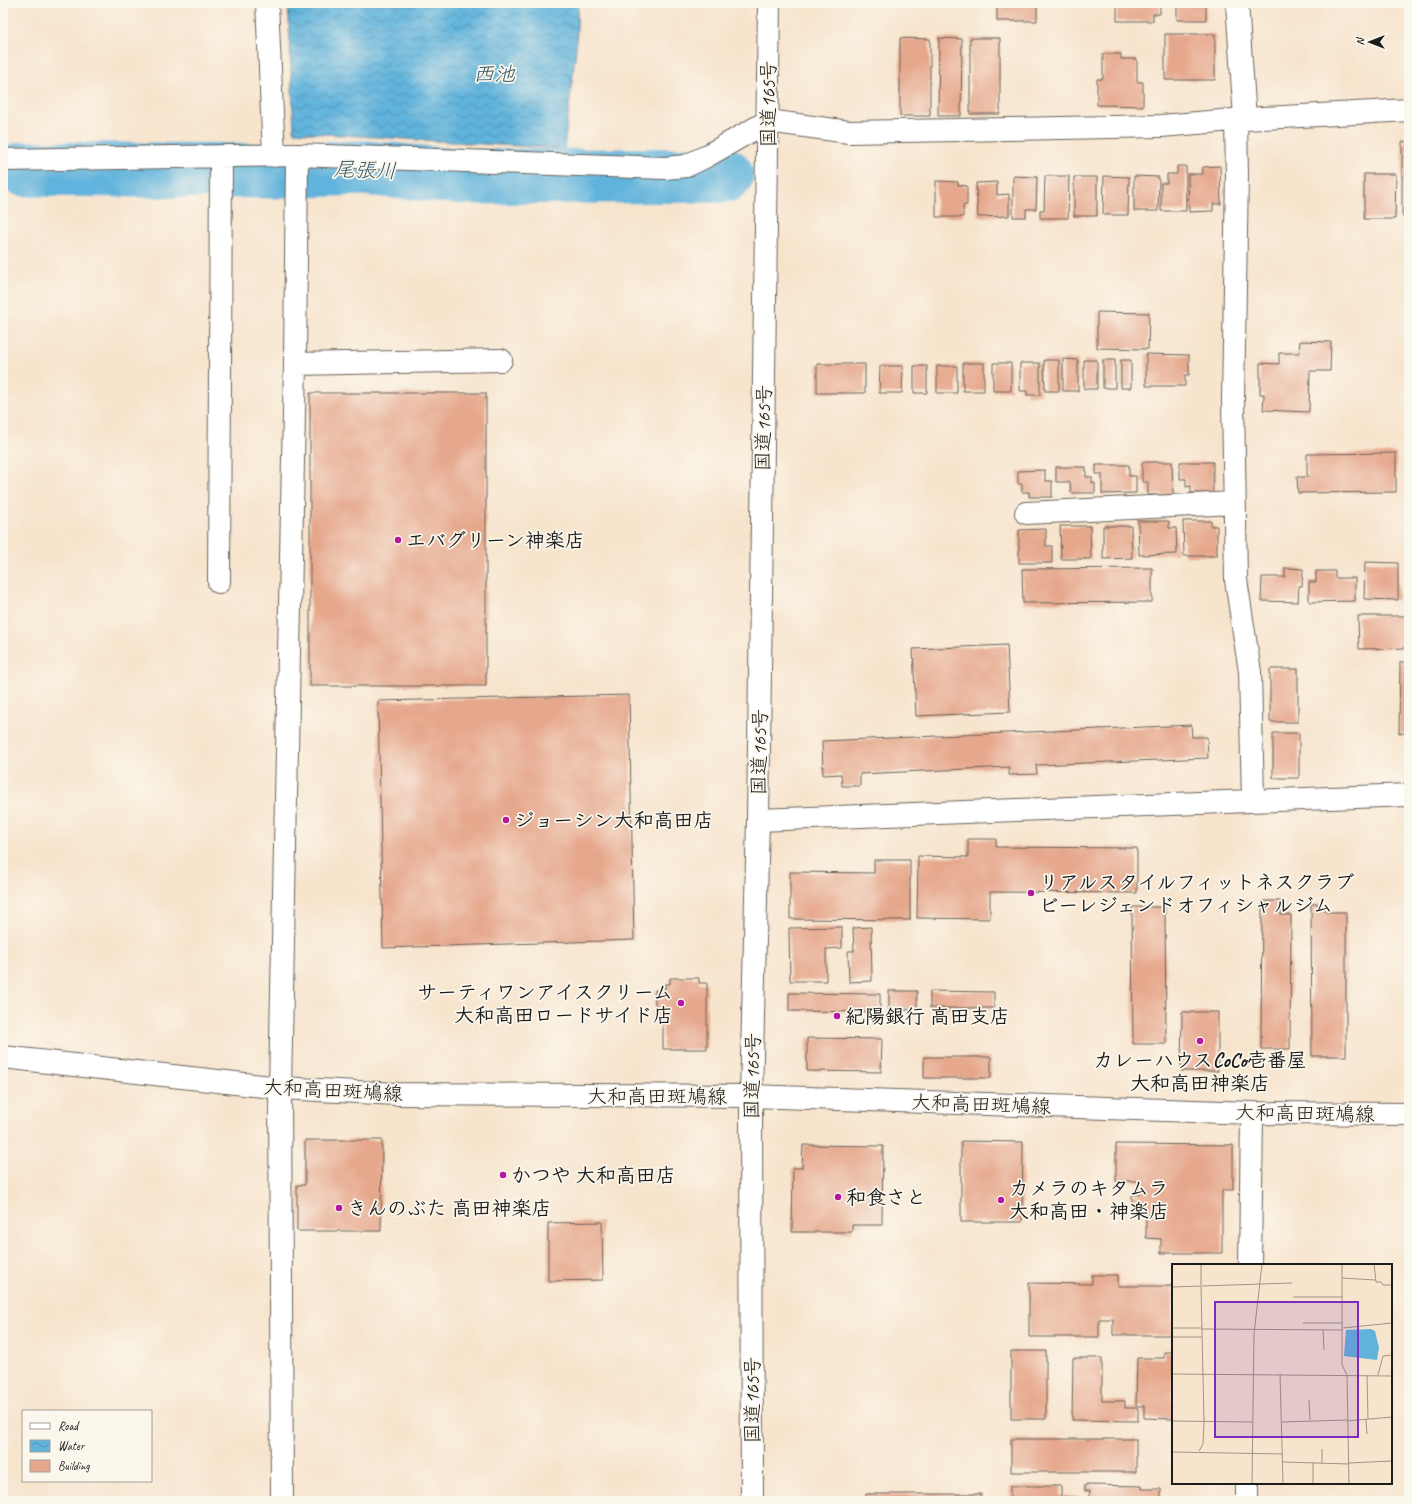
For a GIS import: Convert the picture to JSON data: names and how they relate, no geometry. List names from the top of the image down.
{
  "streets": {
    "main road": ["国道165号", "大和高田斑鳩線"]
  },
  "crossings": [
    ["国道165号", "大和高田斑鳩線"]
  ],
  "water": ["西池", "尾張川"],
  "places": [
    "エバグリーン神楽店",
    "ジョーシン大和高田店",
    "リアルスタイルフィットネスクラブ ビーレジェンドオフィシャルジム",
    "サーティワンアイスクリーム 大和高田ロードサイド店",
    "紀陽銀行 高田支店",
    "カレーハウスCoCo壱番屋 大和高田神楽店",
    "かつや 大和高田店",
    "和食さと",
    "カメラのキタムラ 大和高田・神楽店",
    "きんのぶた 高田神楽店"
  ],
  "legend": ["Road", "Water", "Building"],
  "north": "left"
}
